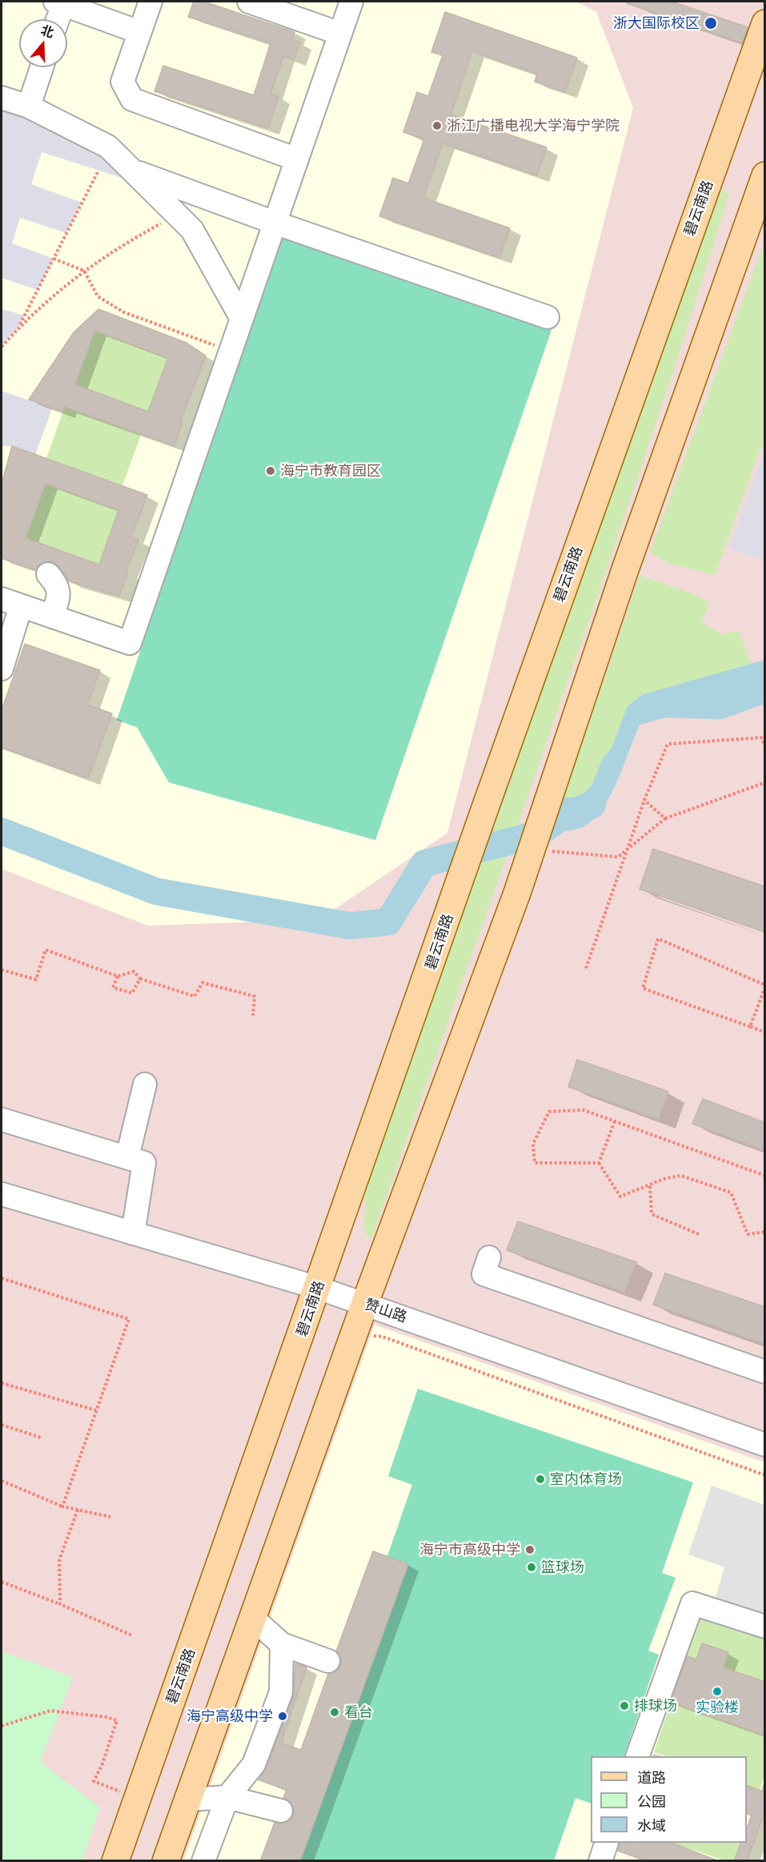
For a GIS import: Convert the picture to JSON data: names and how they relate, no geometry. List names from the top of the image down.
{
  "streets": {
    "main road": ["碧云南路"],
    "street": ["赞山路"]
  },
  "crossings": [
    ["碧云南路", "赞山路"]
  ],
  "places": [
    "浙大国际校区",
    "浙江广播电视大学海宁学院",
    "海宁市教育园区",
    "室内体育场",
    "海宁市高级中学",
    "篮球场",
    "实验楼",
    "排球场",
    "看台",
    "海宁高级中学"
  ],
  "legend": ["道路", "公园", "水域"],
  "north": "top"
}
